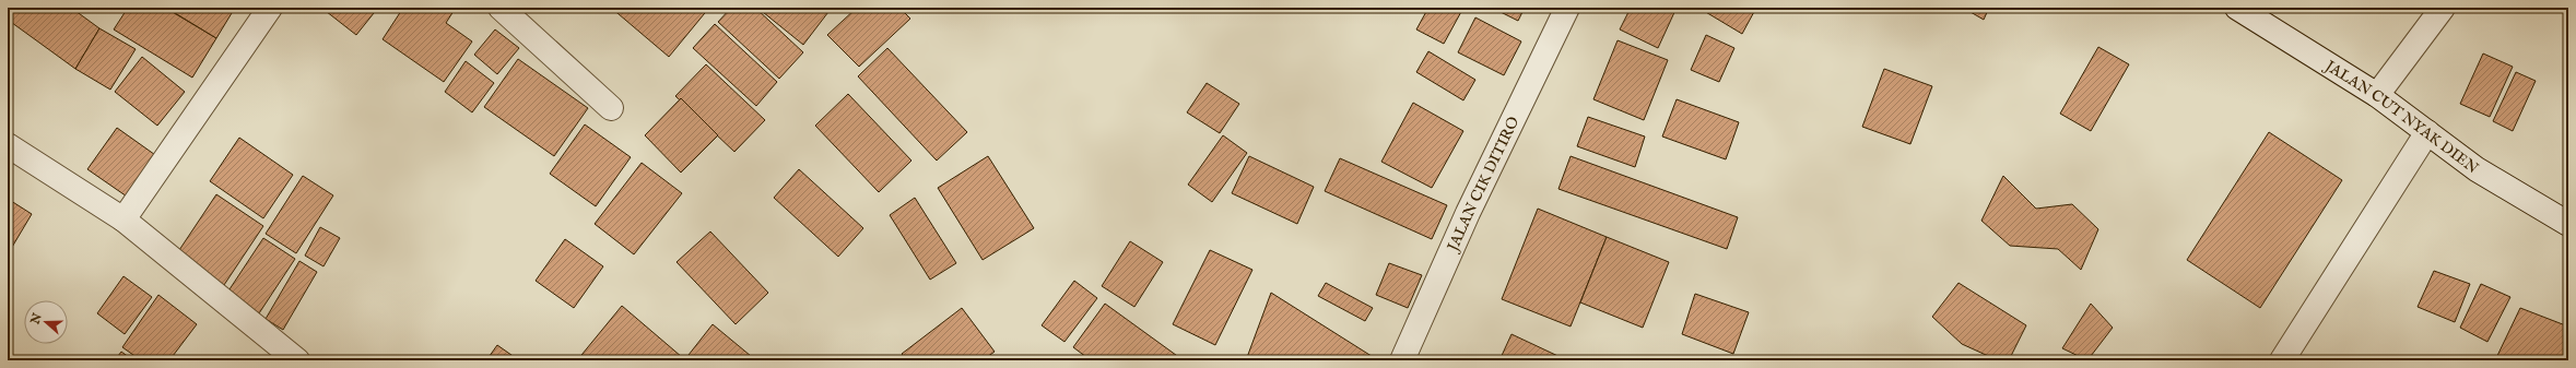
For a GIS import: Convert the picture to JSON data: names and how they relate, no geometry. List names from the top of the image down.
{
  "streets": {
    "street": ["JALAN CUT NYAK DIEN", "JALAN CIK DITIRO"]
  },
  "north": "left"
}
